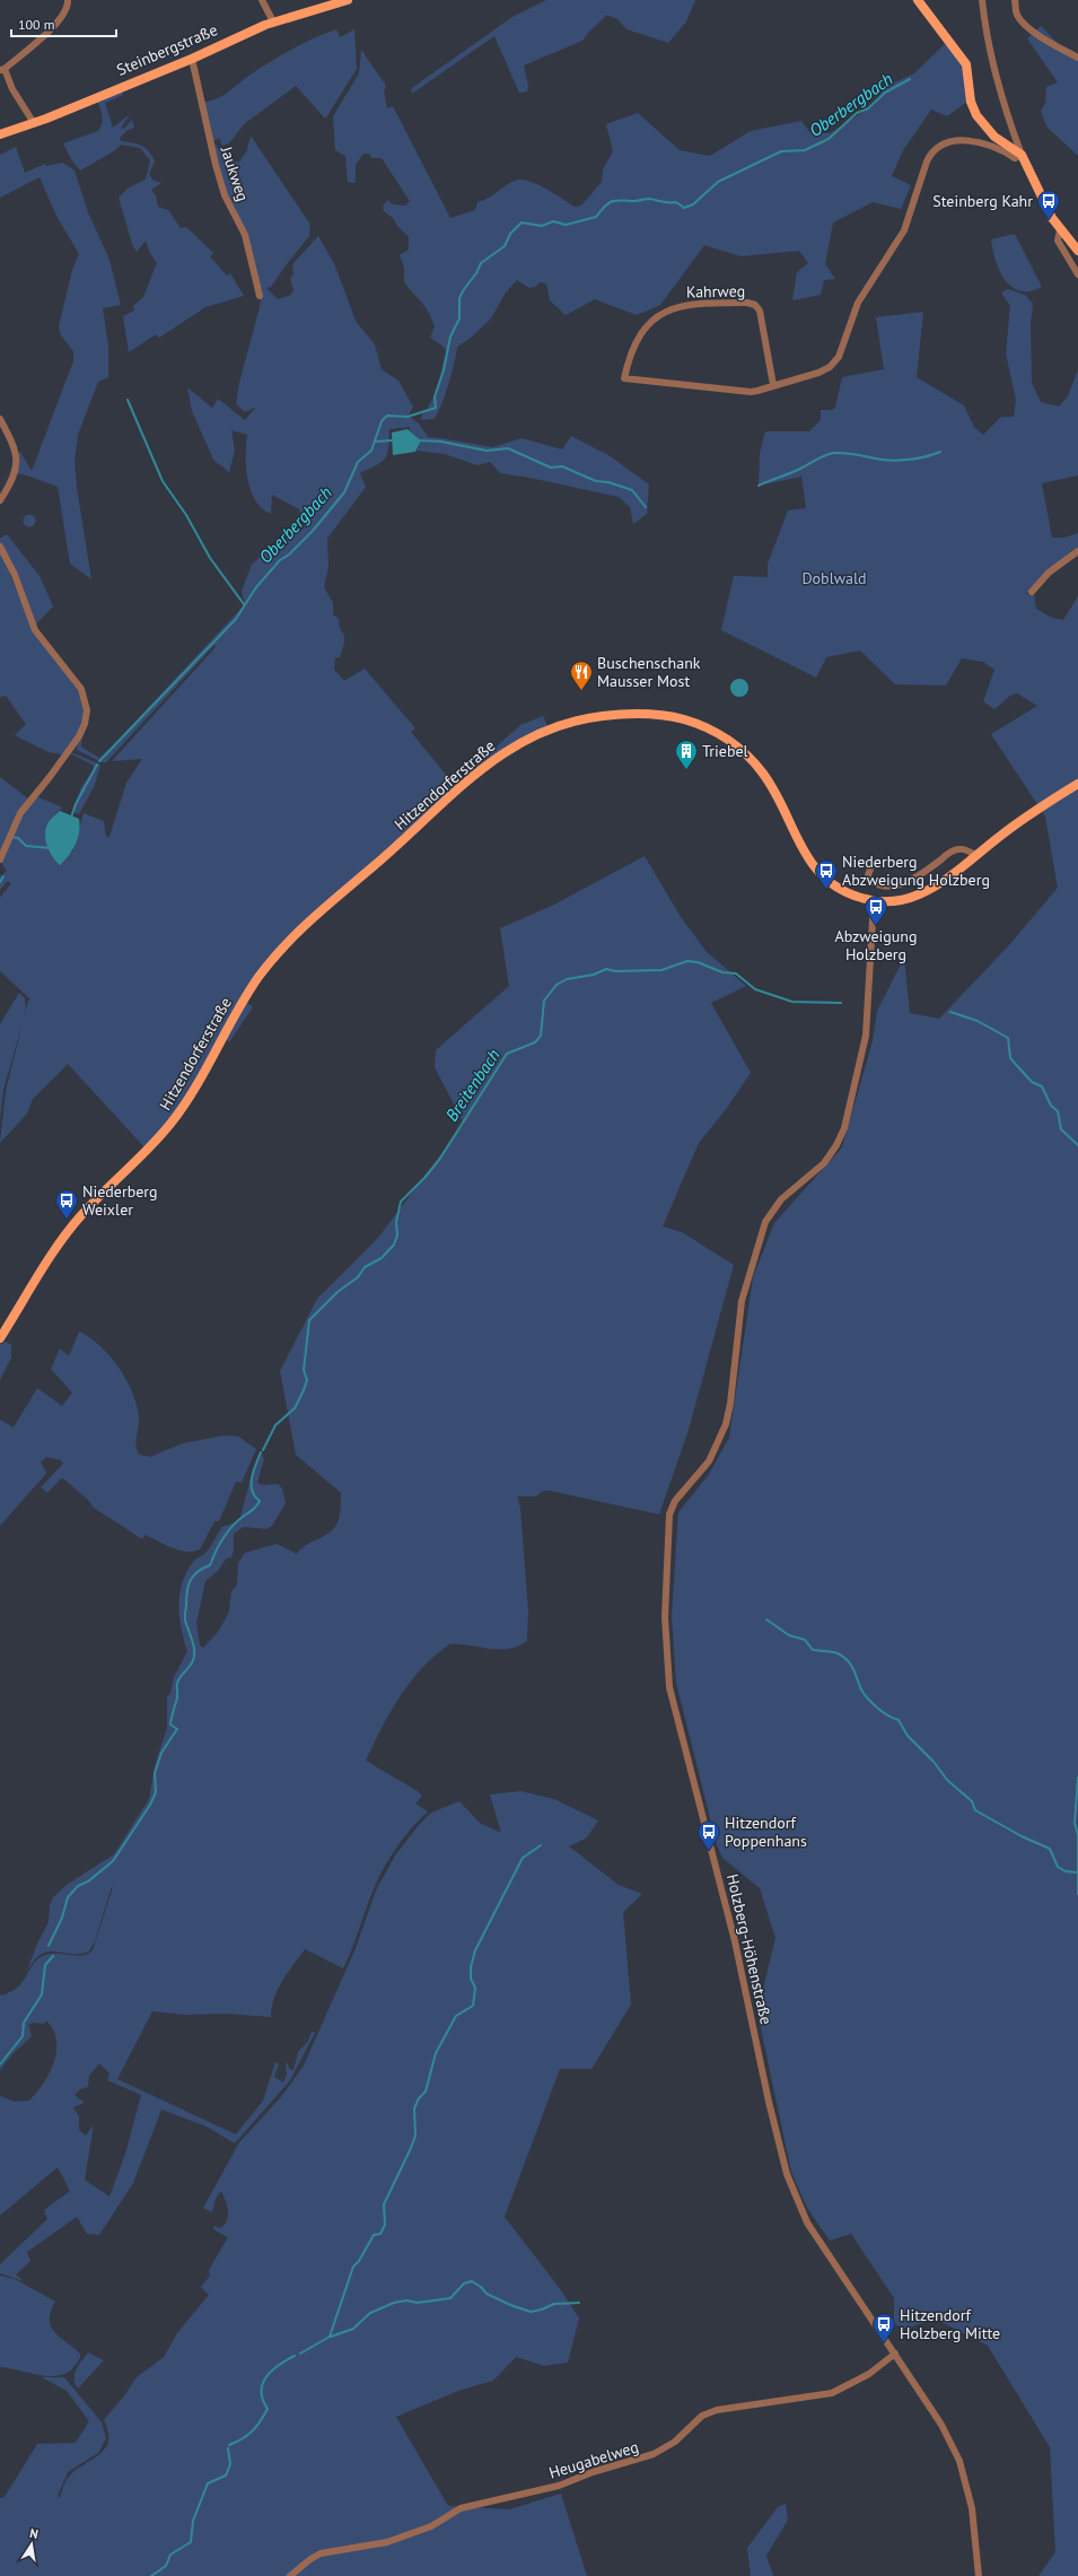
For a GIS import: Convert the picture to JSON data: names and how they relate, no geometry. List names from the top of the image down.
{
  "streets": {
    "main road": ["Steinbergstraße", "Hitzendorferstraße"],
    "street": [
      "Jaukweg",
      "Kahrweg",
      "Holzberg-Höhenstraße",
      "Heugabelweg"
    ]
  },
  "crossings": [
    ["Steinbergstraße", "Jaukweg"],
    ["Hitzendorferstraße", "Holzberg-Höhenstraße"],
    ["Holzberg-Höhenstraße", "Heugabelweg"]
  ],
  "water": ["Oberbergbach", "Breitenbach"],
  "parks": ["Doblwald"],
  "places": {
    "bus stop": [
      "Steinberg Kahr",
      "Niederberg Abzweigung Holzberg",
      "Abzweigung Holzberg",
      "Niederberg Weixler",
      "Hitzendorf Poppenhans",
      "Hitzendorf Holzberg Mitte"
    ],
    "restaurant": ["Buschenschank Mausser Most"],
    "building": ["Triebel"]
  },
  "scale_bar": "100 m",
  "north": "top"
}
